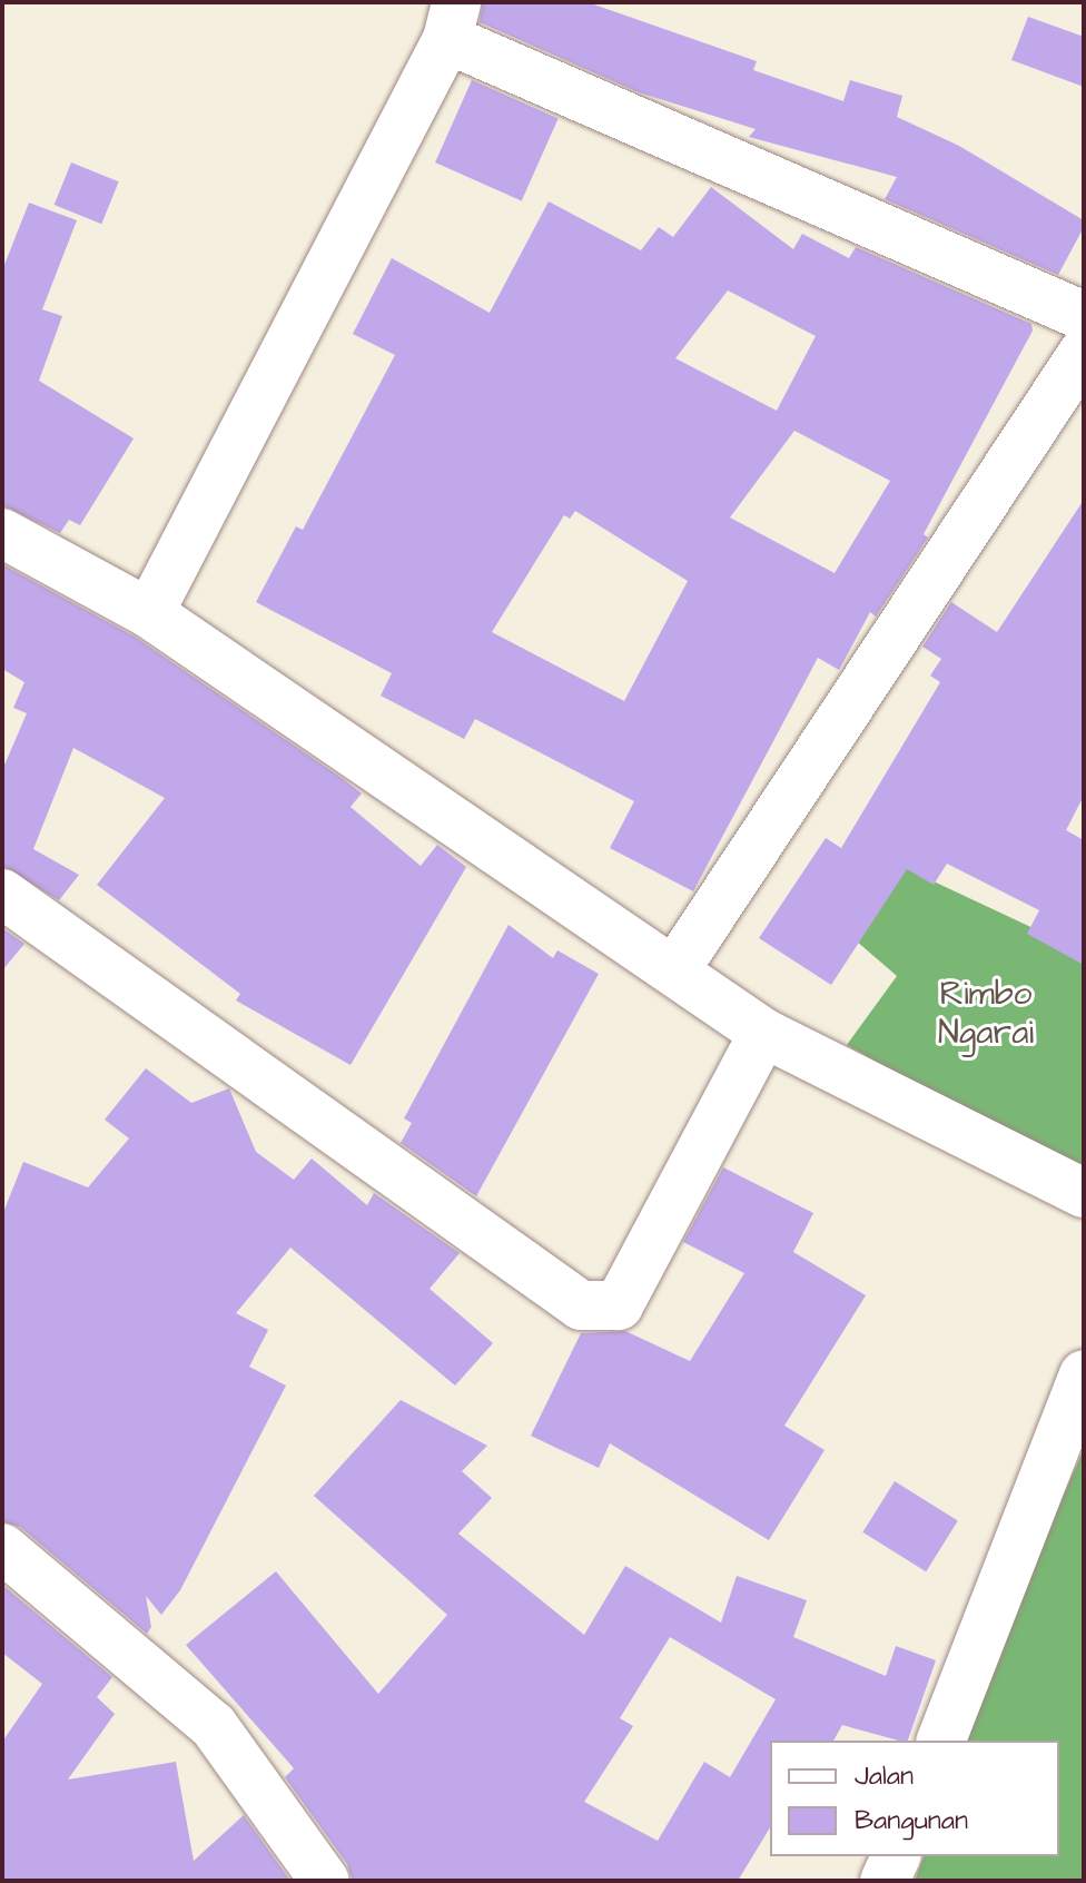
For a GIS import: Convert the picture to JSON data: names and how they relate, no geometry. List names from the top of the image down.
{
  "parks": ["Rimbo Ngarai"],
  "legend": ["Jalan", "Bangunan"]
}
